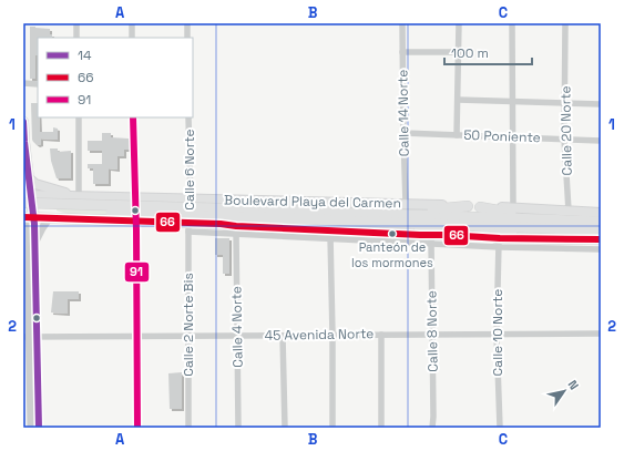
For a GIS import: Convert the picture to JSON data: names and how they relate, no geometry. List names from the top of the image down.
{
  "streets": {
    "main road": ["Boulevard Playa del Carmen"],
    "street": [
      "Calle 14 Norte",
      "Calle 20 Norte",
      "50 Poniente",
      "Calle 6 Norte",
      "Calle 2 Norte Bis",
      "Calle 4 Norte",
      "Calle 8 Norte",
      "Calle 10 Norte",
      "45 Avenida Norte"
    ]
  },
  "crossings": [
    ["Calle 14 Norte", "50 Poniente"],
    ["Calle 14 Norte", "Boulevard Playa del Carmen"],
    ["Calle 20 Norte", "50 Poniente"],
    ["Calle 20 Norte", "Boulevard Playa del Carmen"],
    ["Calle 6 Norte", "Boulevard Playa del Carmen"],
    ["Calle 6 Norte", "Calle 2 Norte Bis"],
    ["Boulevard Playa del Carmen", "Calle 2 Norte Bis"],
    ["Boulevard Playa del Carmen", "Calle 4 Norte"],
    ["Boulevard Playa del Carmen", "Calle 8 Norte"],
    ["Boulevard Playa del Carmen", "Calle 10 Norte"],
    ["Calle 2 Norte Bis", "45 Avenida Norte"],
    ["Calle 4 Norte", "45 Avenida Norte"],
    ["Calle 8 Norte", "45 Avenida Norte"],
    ["Calle 10 Norte", "45 Avenida Norte"]
  ],
  "places": ["Panteón de los mormones"],
  "lines": ["transit line 91", "transit line 14", "transit line 66"],
  "legend": ["14", "66", "91"],
  "scale_bar": "100 m",
  "north": "top right",
  "grid": {
    "columns": ["A", "B", "C"],
    "rows": ["1", "2"]
  }
}
